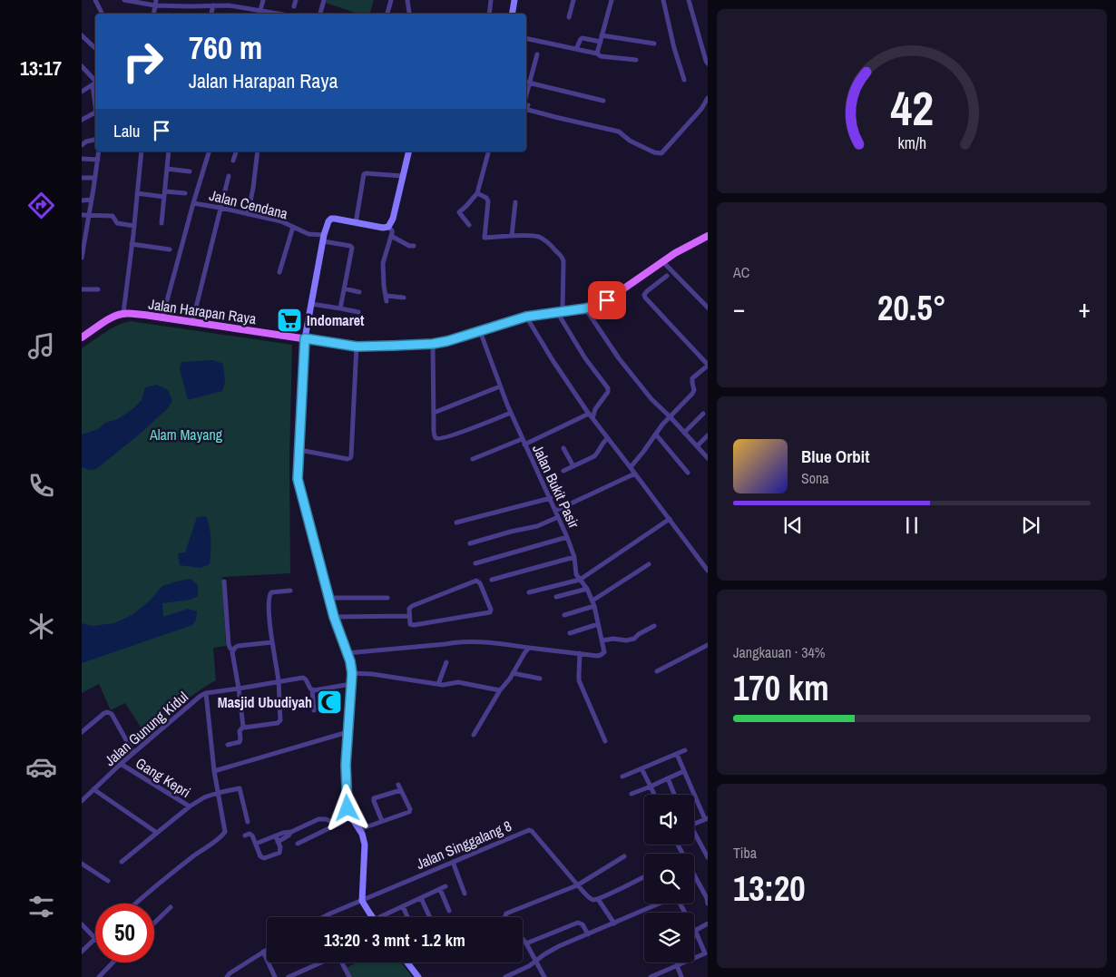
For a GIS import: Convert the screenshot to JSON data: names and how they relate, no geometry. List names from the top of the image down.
{
  "streets": {
    "main road": ["Jalan Harapan Raya"],
    "street": [
      "Jalan Cendana",
      "Jalan Bukit Pasir",
      "Jalan Gunung Kidul",
      "Gang Kepri",
      "Jalan Singgalang 8"
    ]
  },
  "crossings": [
    ["Jalan Harapan Raya", "Jalan Bukit Pasir"],
    ["Jalan Gunung Kidul", "Gang Kepri"]
  ],
  "parks": ["Alam Mayang"],
  "places": {
    "supermarket": ["Indomaret"],
    "mosque": ["Masjid Ubudiyah"]
  },
  "page": {
    "tabs": "13:17",
    "turn": ["760 m", "Jalan Harapan Raya"],
    "then": "Lalu",
    "tile": [
      "AC",
      ["Jangkauan · 34%", "170 km"],
      ["Tiba", "13:20"]
    ],
    "heat": ["−", "20.5°", "+"],
    "song": ["Blue Orbit", "Sona"],
    "limit": "50",
    "trip": "13:20 · 3 mnt · 1.2 km",
    "gauge": ["42", "km/h"]
  }
}
